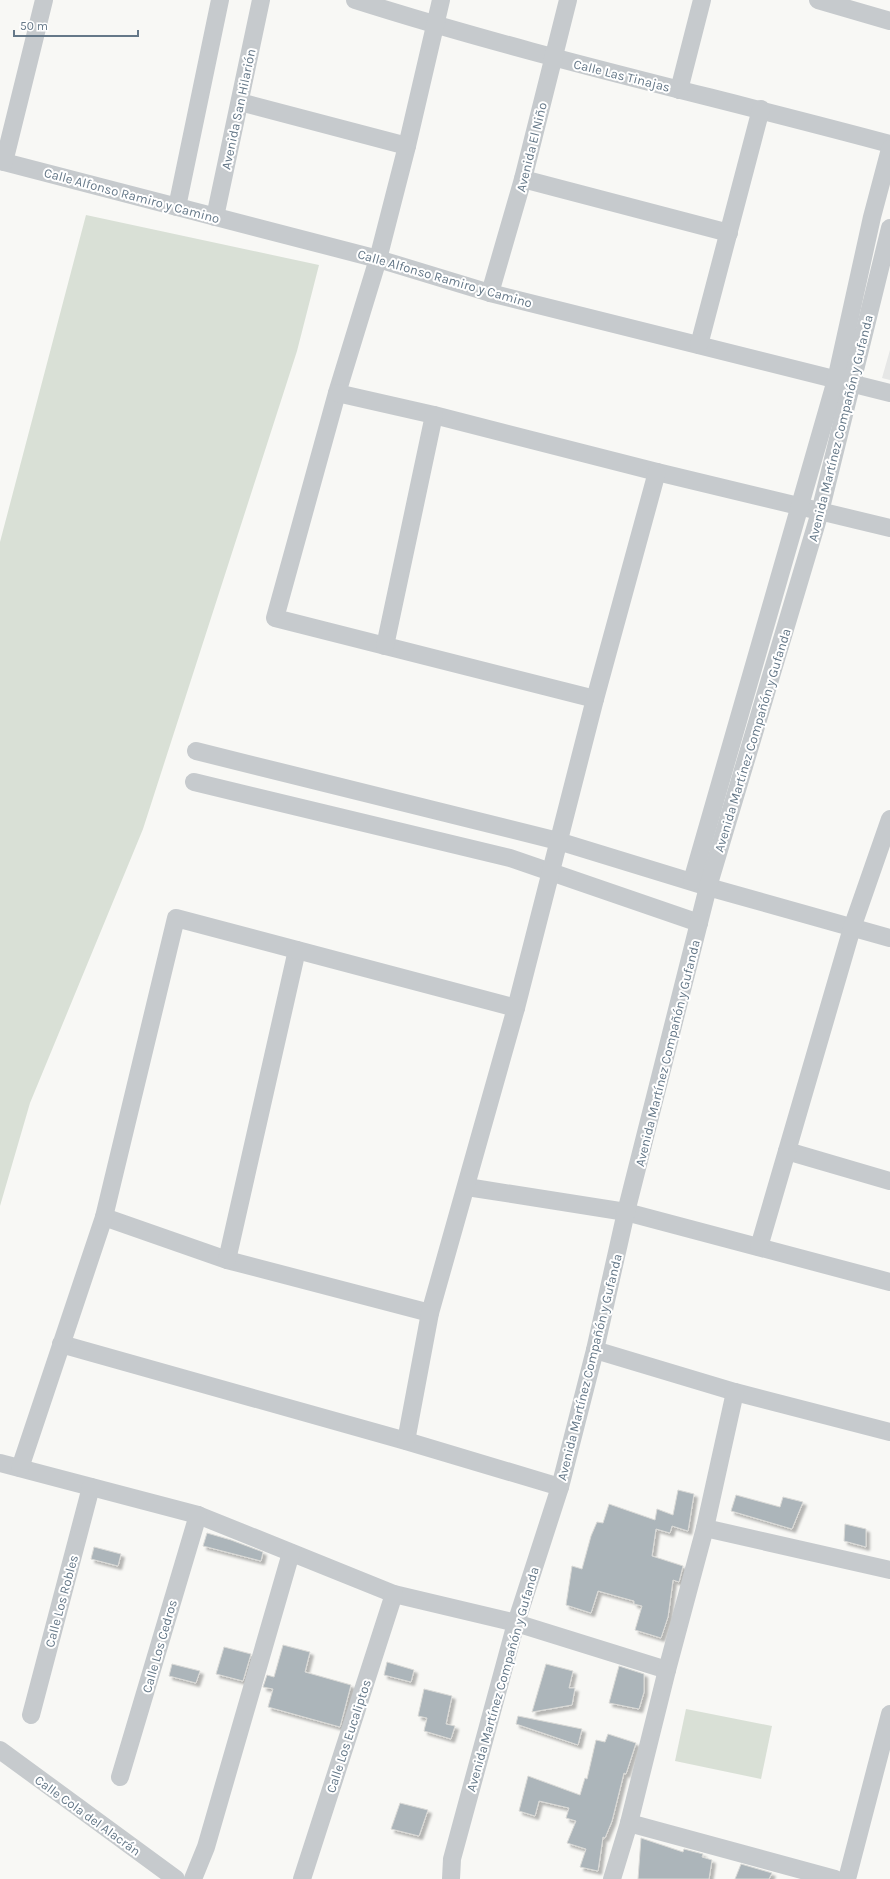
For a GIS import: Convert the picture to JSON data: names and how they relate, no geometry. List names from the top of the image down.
{
  "streets": {
    "street": [
      "Calle Las Tinajas",
      "Avenida San Hilarión",
      "Avenida El Niño",
      "Calle Alfonso Ramiro y Camino",
      "Avenida Martínez Compañón y Gufanda",
      "Calle Los Robles",
      "Calle Los Cedros",
      "Calle Los Eucaliptos",
      "Calle Cola del Alacrán"
    ]
  },
  "crossings": [
    ["Calle Las Tinajas", "Avenida El Niño"],
    ["Avenida San Hilarión", "Calle Alfonso Ramiro y Camino"],
    ["Avenida El Niño", "Calle Alfonso Ramiro y Camino"],
    ["Calle Alfonso Ramiro y Camino", "Avenida Martínez Compañón y Gufanda"]
  ],
  "scale_bar": "50 m"
}
